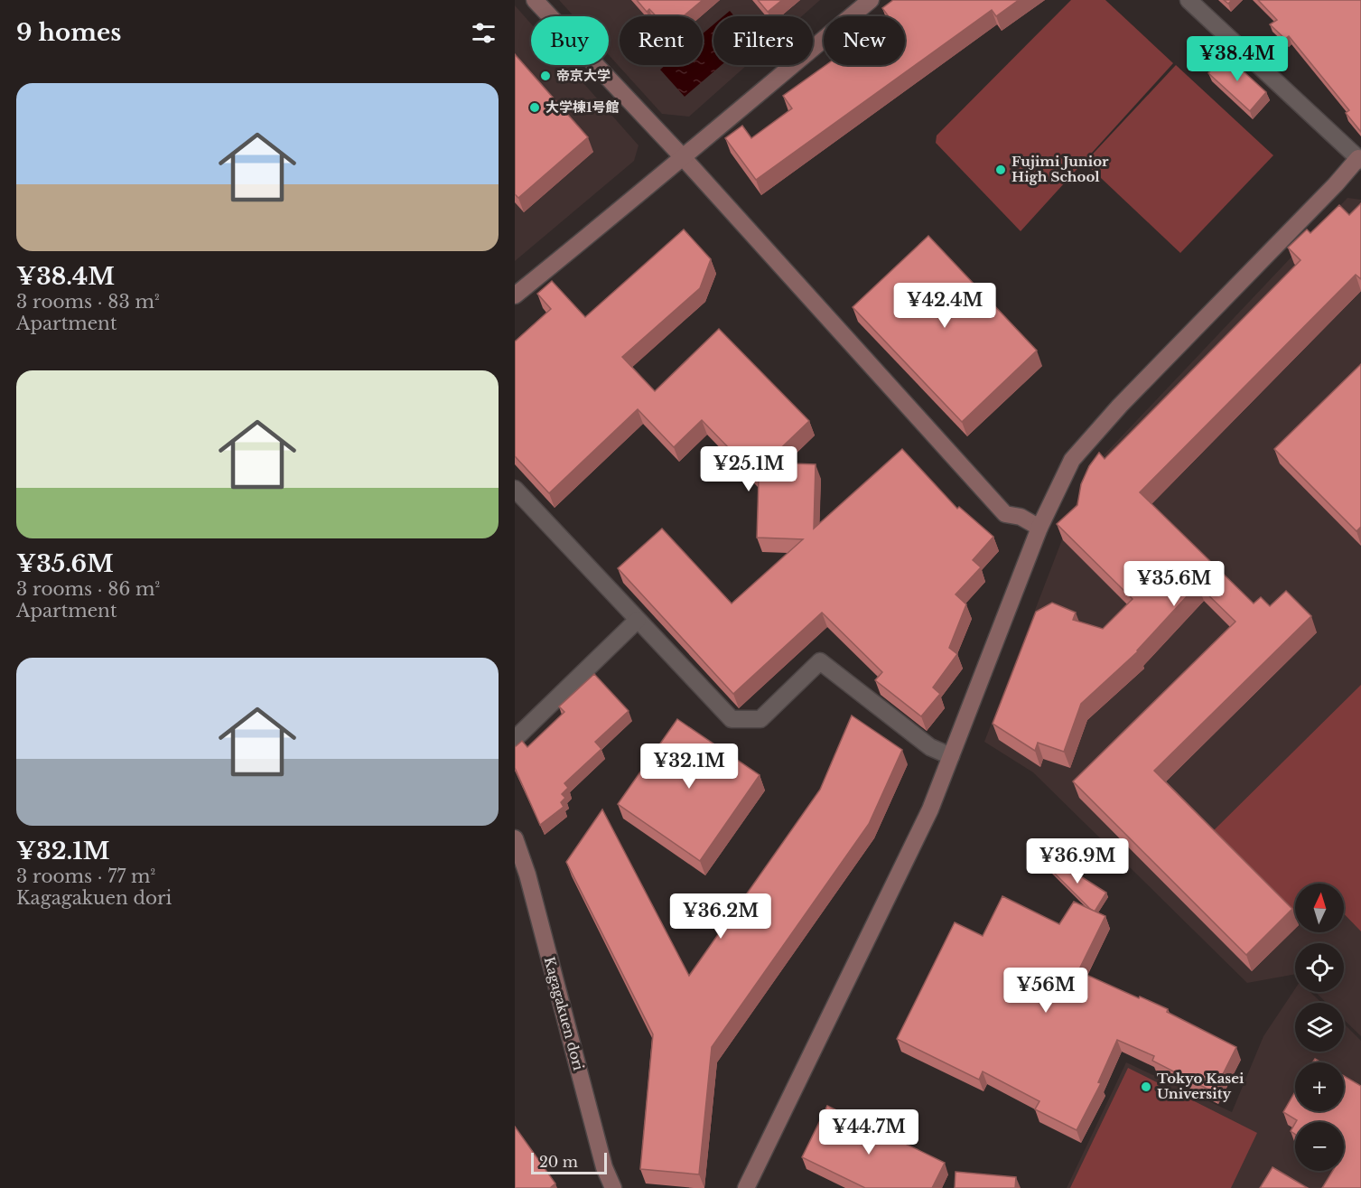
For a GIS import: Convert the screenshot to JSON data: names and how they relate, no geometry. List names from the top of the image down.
{
  "streets": {
    "street": ["Kagagakuen dori"]
  },
  "places": [
    "帝京大学",
    "大学棟1号館",
    "Fujimi Junior High School",
    "Tokyo Kasei University"
  ],
  "scale_bar": "20 m",
  "north": "top",
  "page": {
    "heading": "9 homes",
    "chip": [
      "Buy",
      "Rent",
      "Filters",
      "New"
    ],
    "price": [
      "¥38.4M",
      "¥42.4M",
      "¥25.1M",
      "¥35.6M",
      "¥32.1M",
      "¥36.9M",
      "¥36.2M",
      "¥56M",
      "¥44.7M"
    ],
    "list": [
      {
        "name": "¥38.4M",
        "note": "3 rooms · 83 m² · Apartment"
      },
      {
        "name": "¥35.6M",
        "note": "3 rooms · 86 m² · Apartment"
      },
      {
        "name": "¥32.1M",
        "note": "3 rooms · 77 m² · Kagagakuen dori"
      }
    ],
    "map_buttons": ["+", "−"],
    "scale": "20 m"
  }
}
